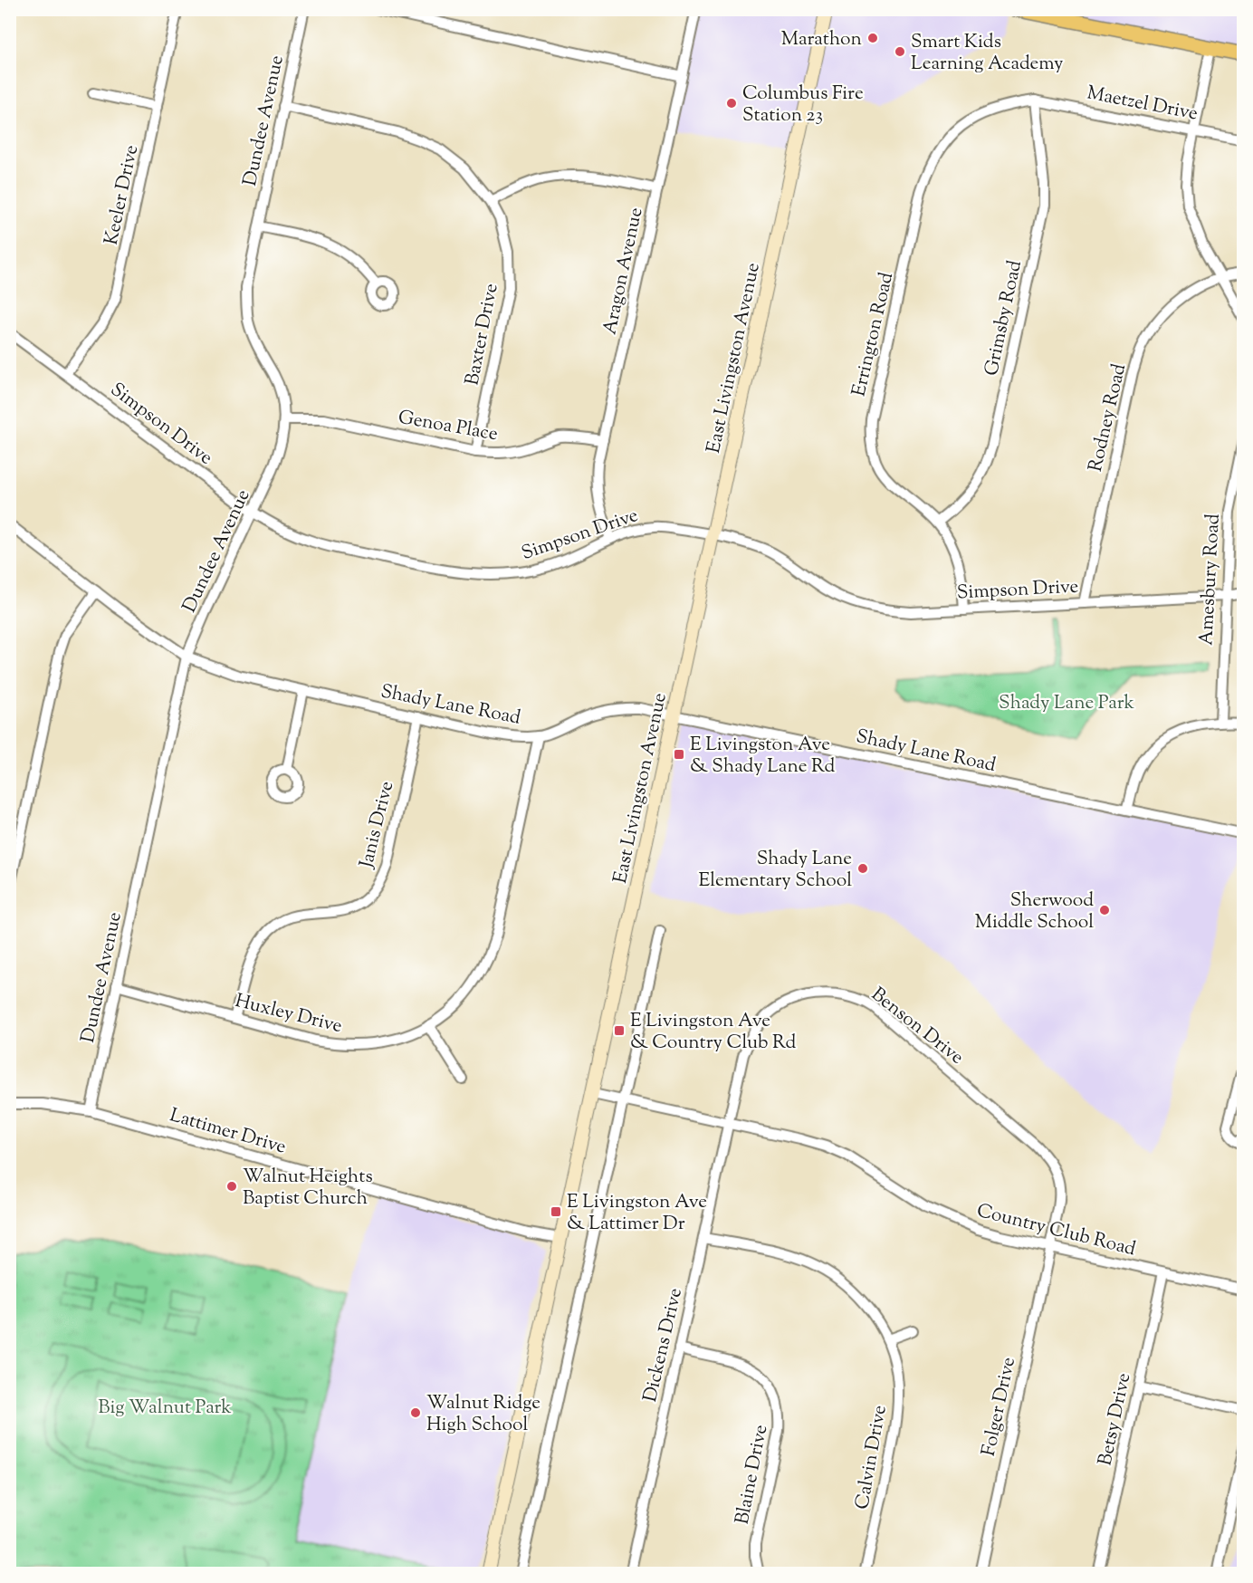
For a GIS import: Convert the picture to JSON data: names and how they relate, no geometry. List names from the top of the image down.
{
  "streets": {
    "main road": ["East Livingston Avenue"],
    "street": [
      "Maetzel Drive",
      "Dundee Avenue",
      "Keeler Drive",
      "Aragon Avenue",
      "Grimsby Road",
      "Baxter Drive",
      "Errington Road",
      "Rodney Road",
      "Simpson Drive",
      "Genoa Place",
      "Amesbury Road",
      "Shady Lane Road",
      "Janis Drive",
      "Huxley Drive",
      "Benson Drive",
      "Lattimer Drive",
      "Country Club Road",
      "Dickens Drive",
      "Folger Drive",
      "Betsy Drive",
      "Calvin Drive",
      "Blaine Drive"
    ]
  },
  "crossings": [
    ["Maetzel Drive", "Grimsby Road"],
    ["Maetzel Drive", "Errington Road"],
    ["Dundee Avenue", "Baxter Drive"],
    ["Dundee Avenue", "Simpson Drive"],
    ["Dundee Avenue", "Genoa Place"],
    ["Dundee Avenue", "Shady Lane Road"],
    ["Dundee Avenue", "Huxley Drive"],
    ["Dundee Avenue", "Lattimer Drive"],
    ["Keeler Drive", "Simpson Drive"],
    ["Aragon Avenue", "Simpson Drive"],
    ["Aragon Avenue", "Genoa Place"],
    ["Grimsby Road", "Errington Road"],
    ["Baxter Drive", "Genoa Place"],
    ["Errington Road", "Simpson Drive"],
    ["East Livingston Avenue", "Simpson Drive"],
    ["East Livingston Avenue", "Shady Lane Road"],
    ["East Livingston Avenue", "Lattimer Drive"],
    ["East Livingston Avenue", "Country Club Road"],
    ["Rodney Road", "Simpson Drive"],
    ["Simpson Drive", "Amesbury Road"],
    ["Shady Lane Road", "Janis Drive"],
    ["Shady Lane Road", "Huxley Drive"],
    ["Janis Drive", "Huxley Drive"],
    ["Benson Drive", "Country Club Road"],
    ["Benson Drive", "Dickens Drive"],
    ["Benson Drive", "Folger Drive"],
    ["Country Club Road", "Dickens Drive"],
    ["Country Club Road", "Folger Drive"],
    ["Country Club Road", "Betsy Drive"],
    ["Dickens Drive", "Calvin Drive"],
    ["Dickens Drive", "Blaine Drive"]
  ],
  "parks": ["Shady Lane Park", "Big Walnut Park"],
  "places": {
    "other": [
      "Marathon",
      "Smart Kids Learning Academy",
      "Columbus Fire Station 23",
      "Shady Lane Elementary School",
      "Sherwood Middle School",
      "Walnut Heights Baptist Church",
      "Walnut Ridge High School"
    ],
    "transit": ["E Livingston Ave & Shady Lane Rd", "E Livingston Ave & Country Club Rd", "E Livingston Ave & Lattimer Dr"]
  }
}
